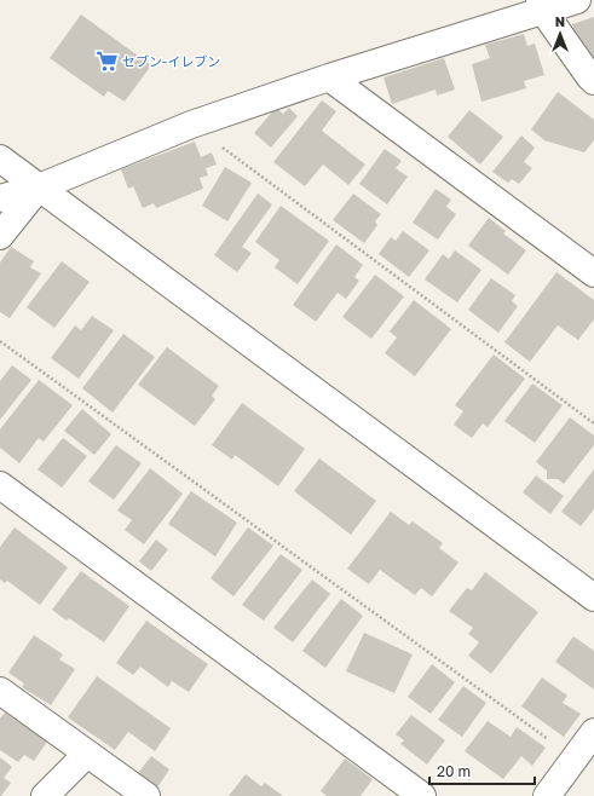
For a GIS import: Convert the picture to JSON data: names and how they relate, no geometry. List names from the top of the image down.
{
  "places": {
    "supermarket": ["セブン-イレブン"]
  },
  "scale_bar": "20 m",
  "north": "top"
}
